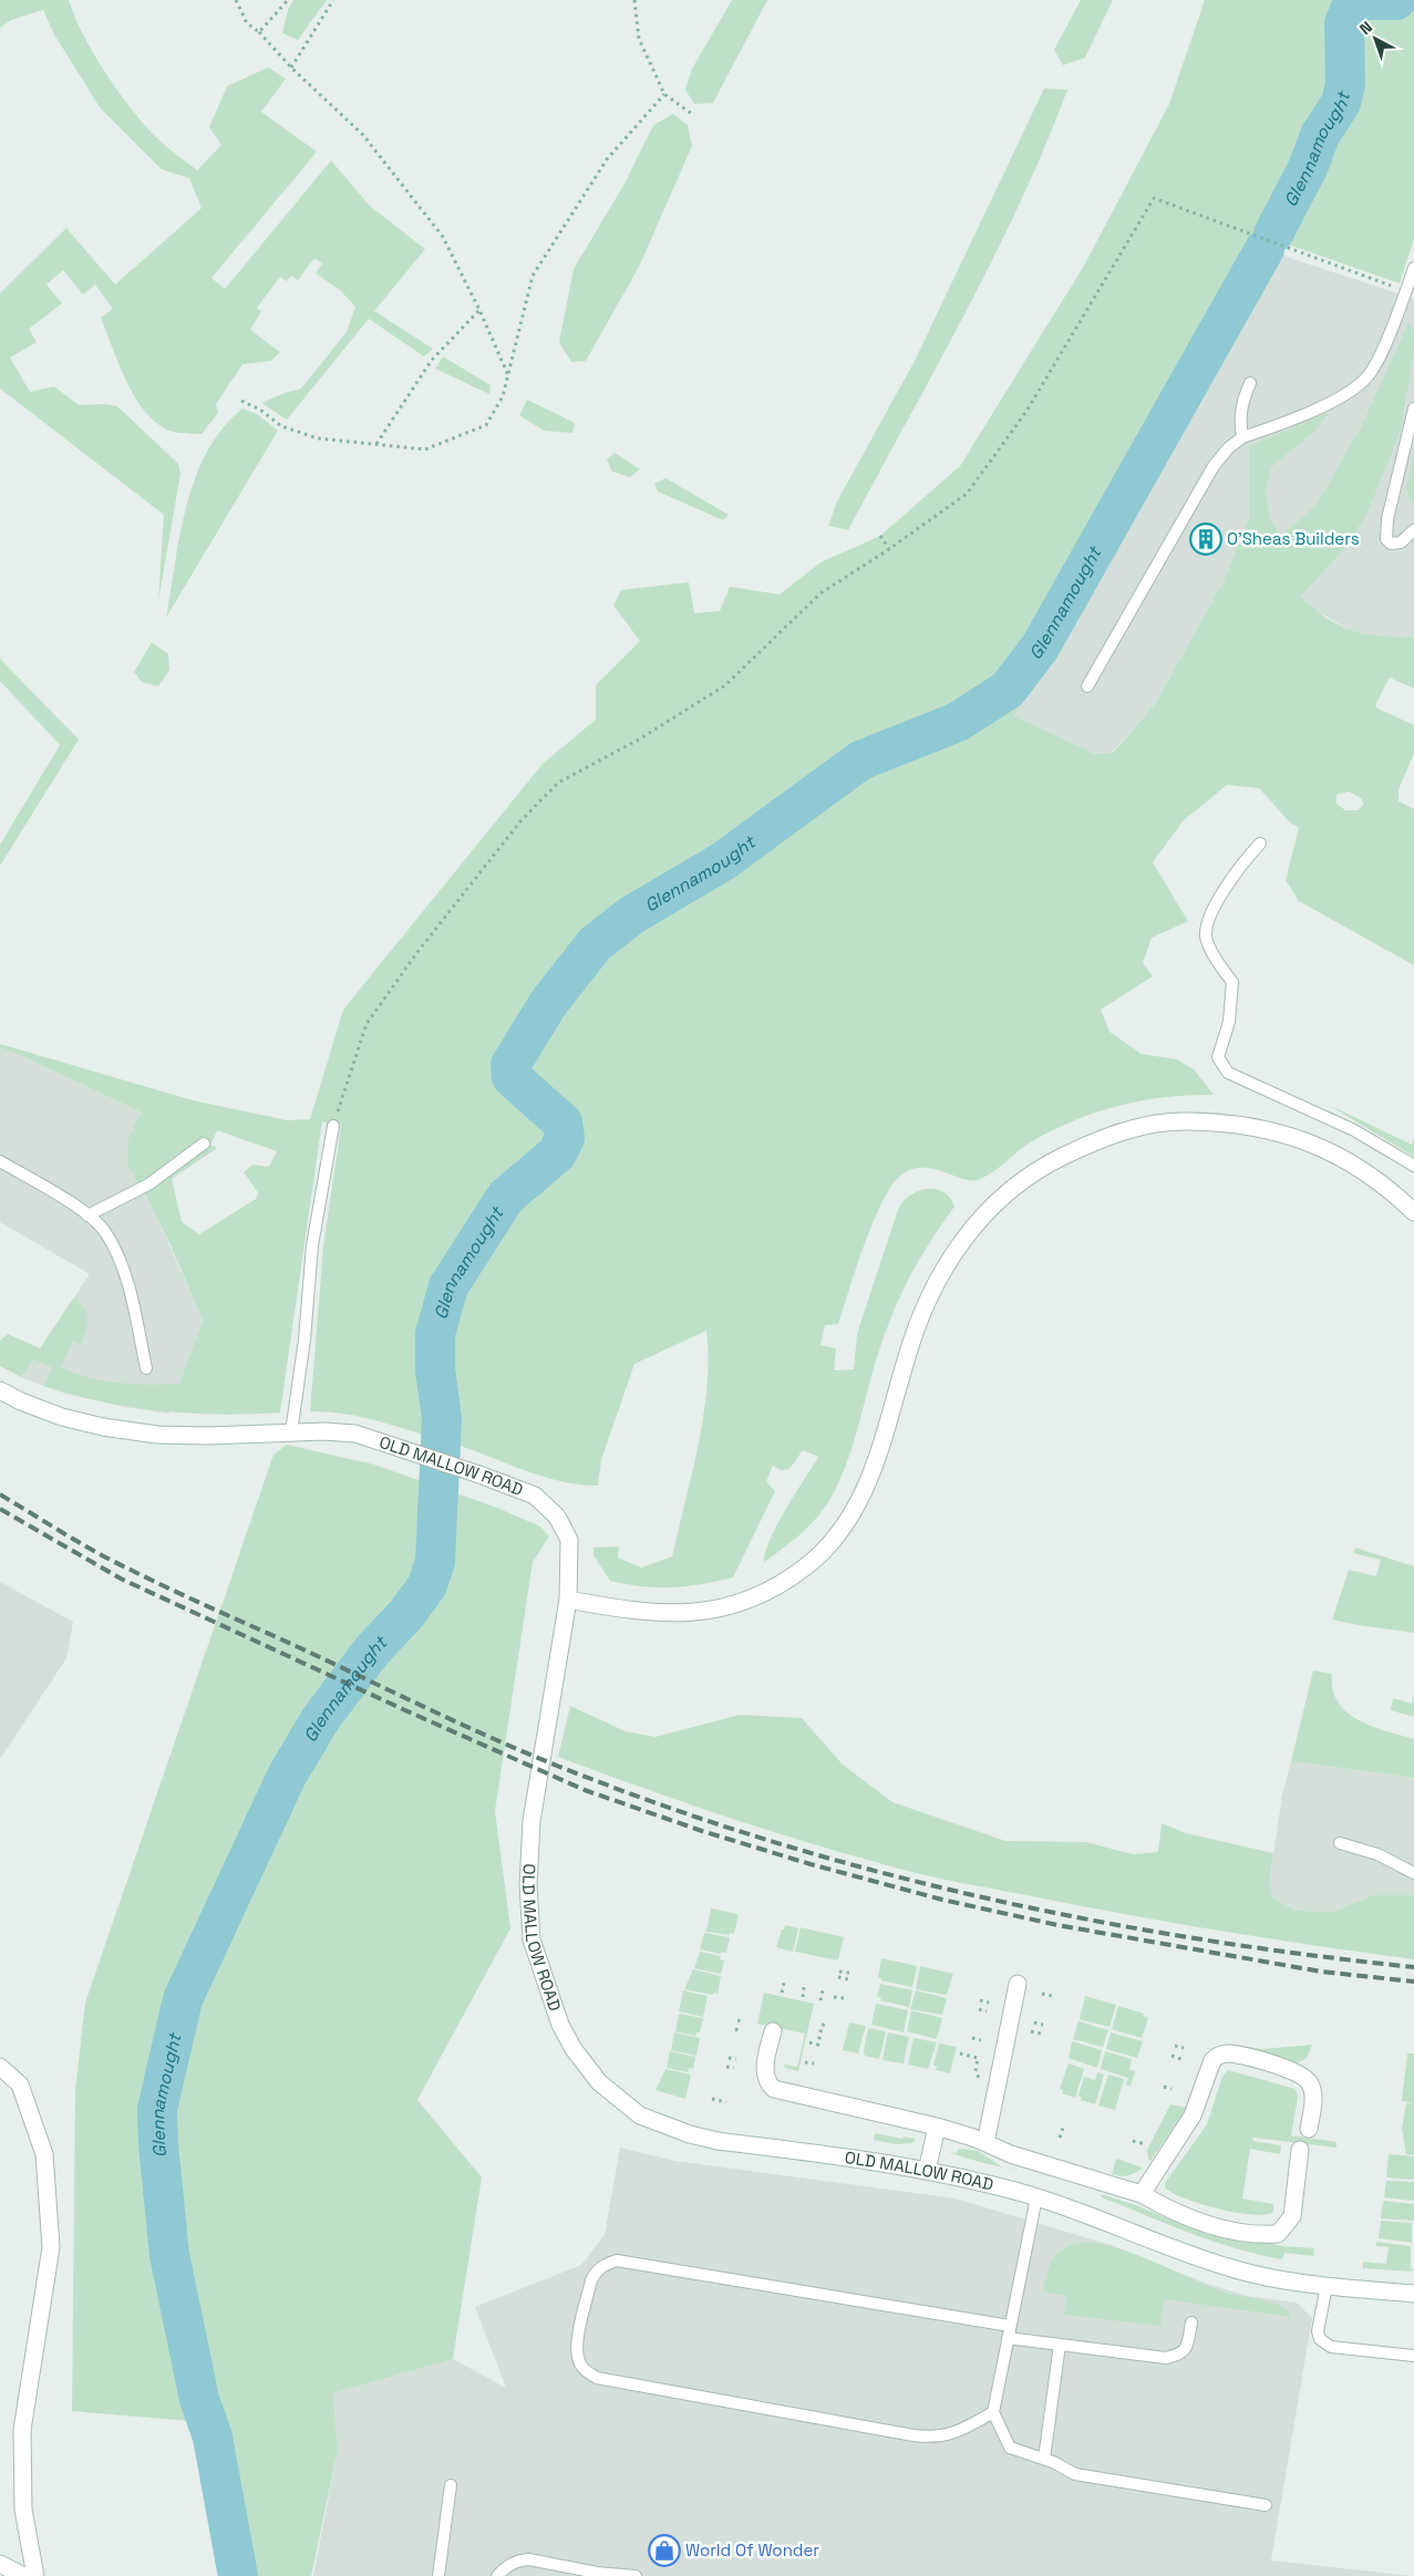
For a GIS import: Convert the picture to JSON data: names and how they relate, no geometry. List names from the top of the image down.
{
  "streets": {
    "street": ["OLD MALLOW ROAD"]
  },
  "water": ["Glennamought"],
  "places": {
    "building": ["O'Sheas Builders"],
    "shop": ["World Of Wonder"]
  },
  "north": "top left"
}
